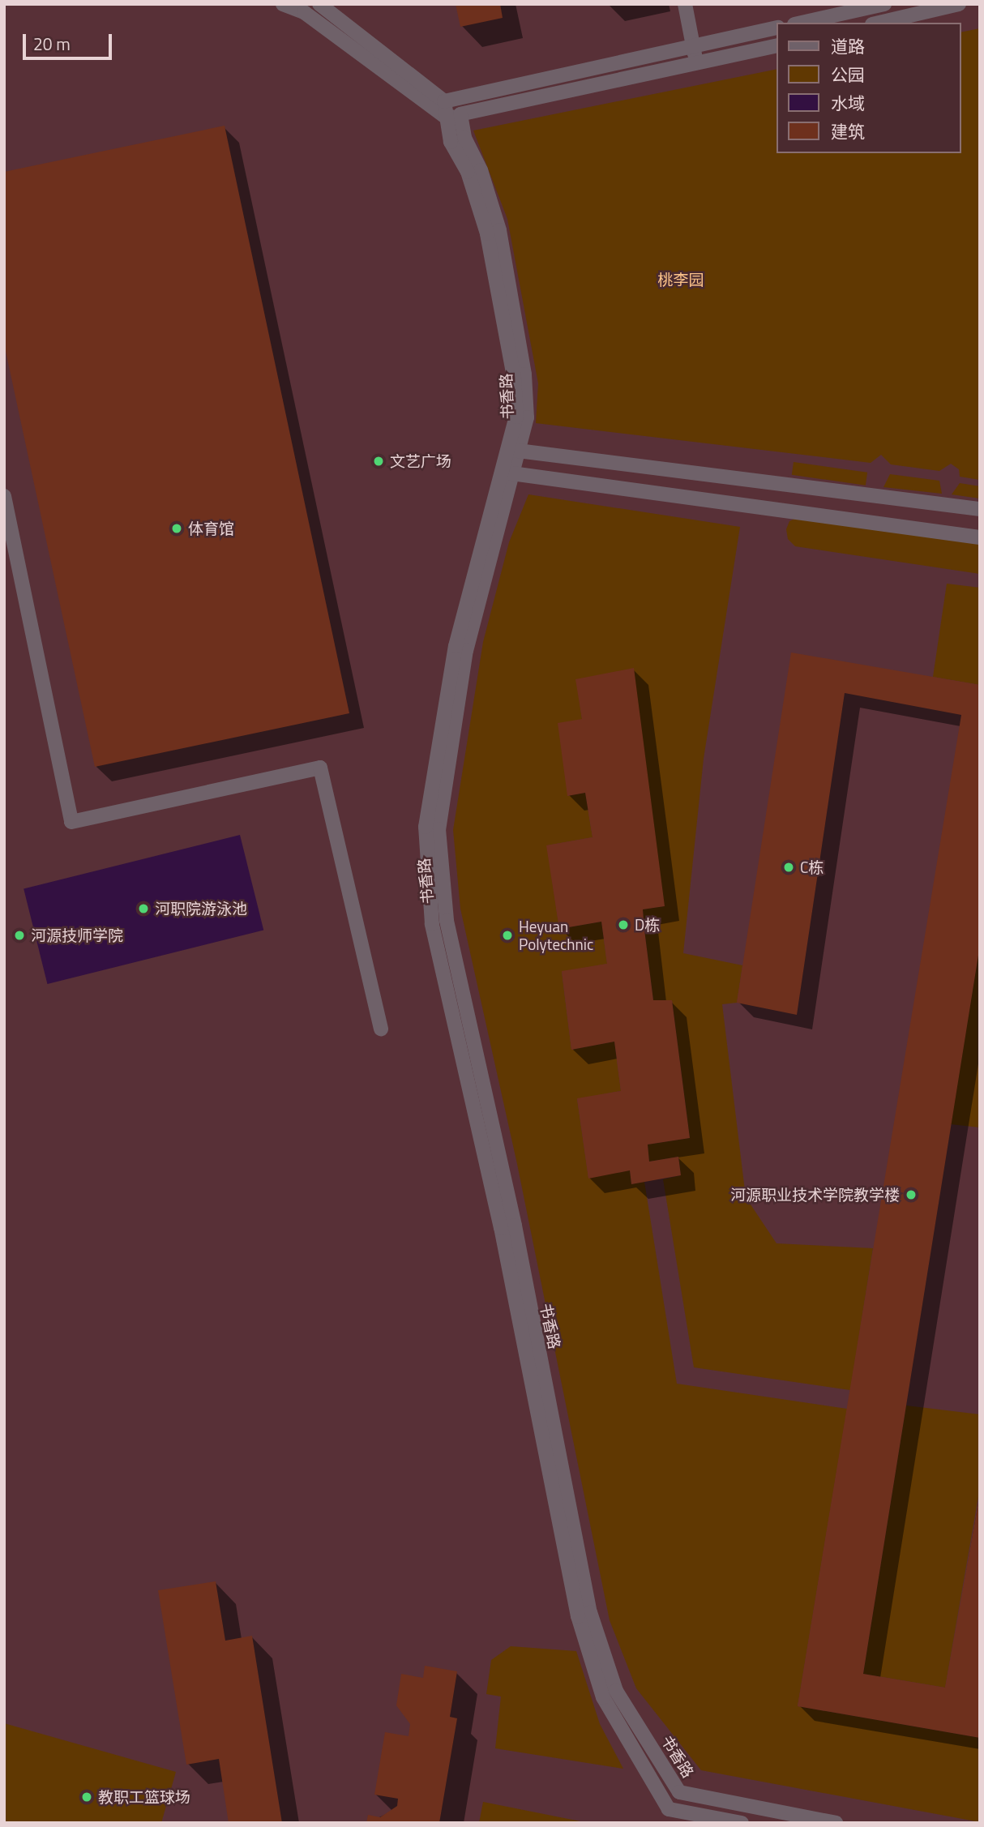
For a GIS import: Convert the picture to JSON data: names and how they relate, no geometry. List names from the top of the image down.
{
  "streets": {
    "street": ["书香路"]
  },
  "parks": ["桃李园"],
  "places": [
    "文艺广场",
    "体育馆",
    "C栋",
    "河职院游泳池",
    "D栋",
    "河源技师学院",
    "Heyuan Polytechnic",
    "河源职业技术学院教学楼",
    "教职工篮球场"
  ],
  "legend": [
    "道路",
    "公园",
    "水域",
    "建筑"
  ],
  "scale_bar": "20 m"
}
